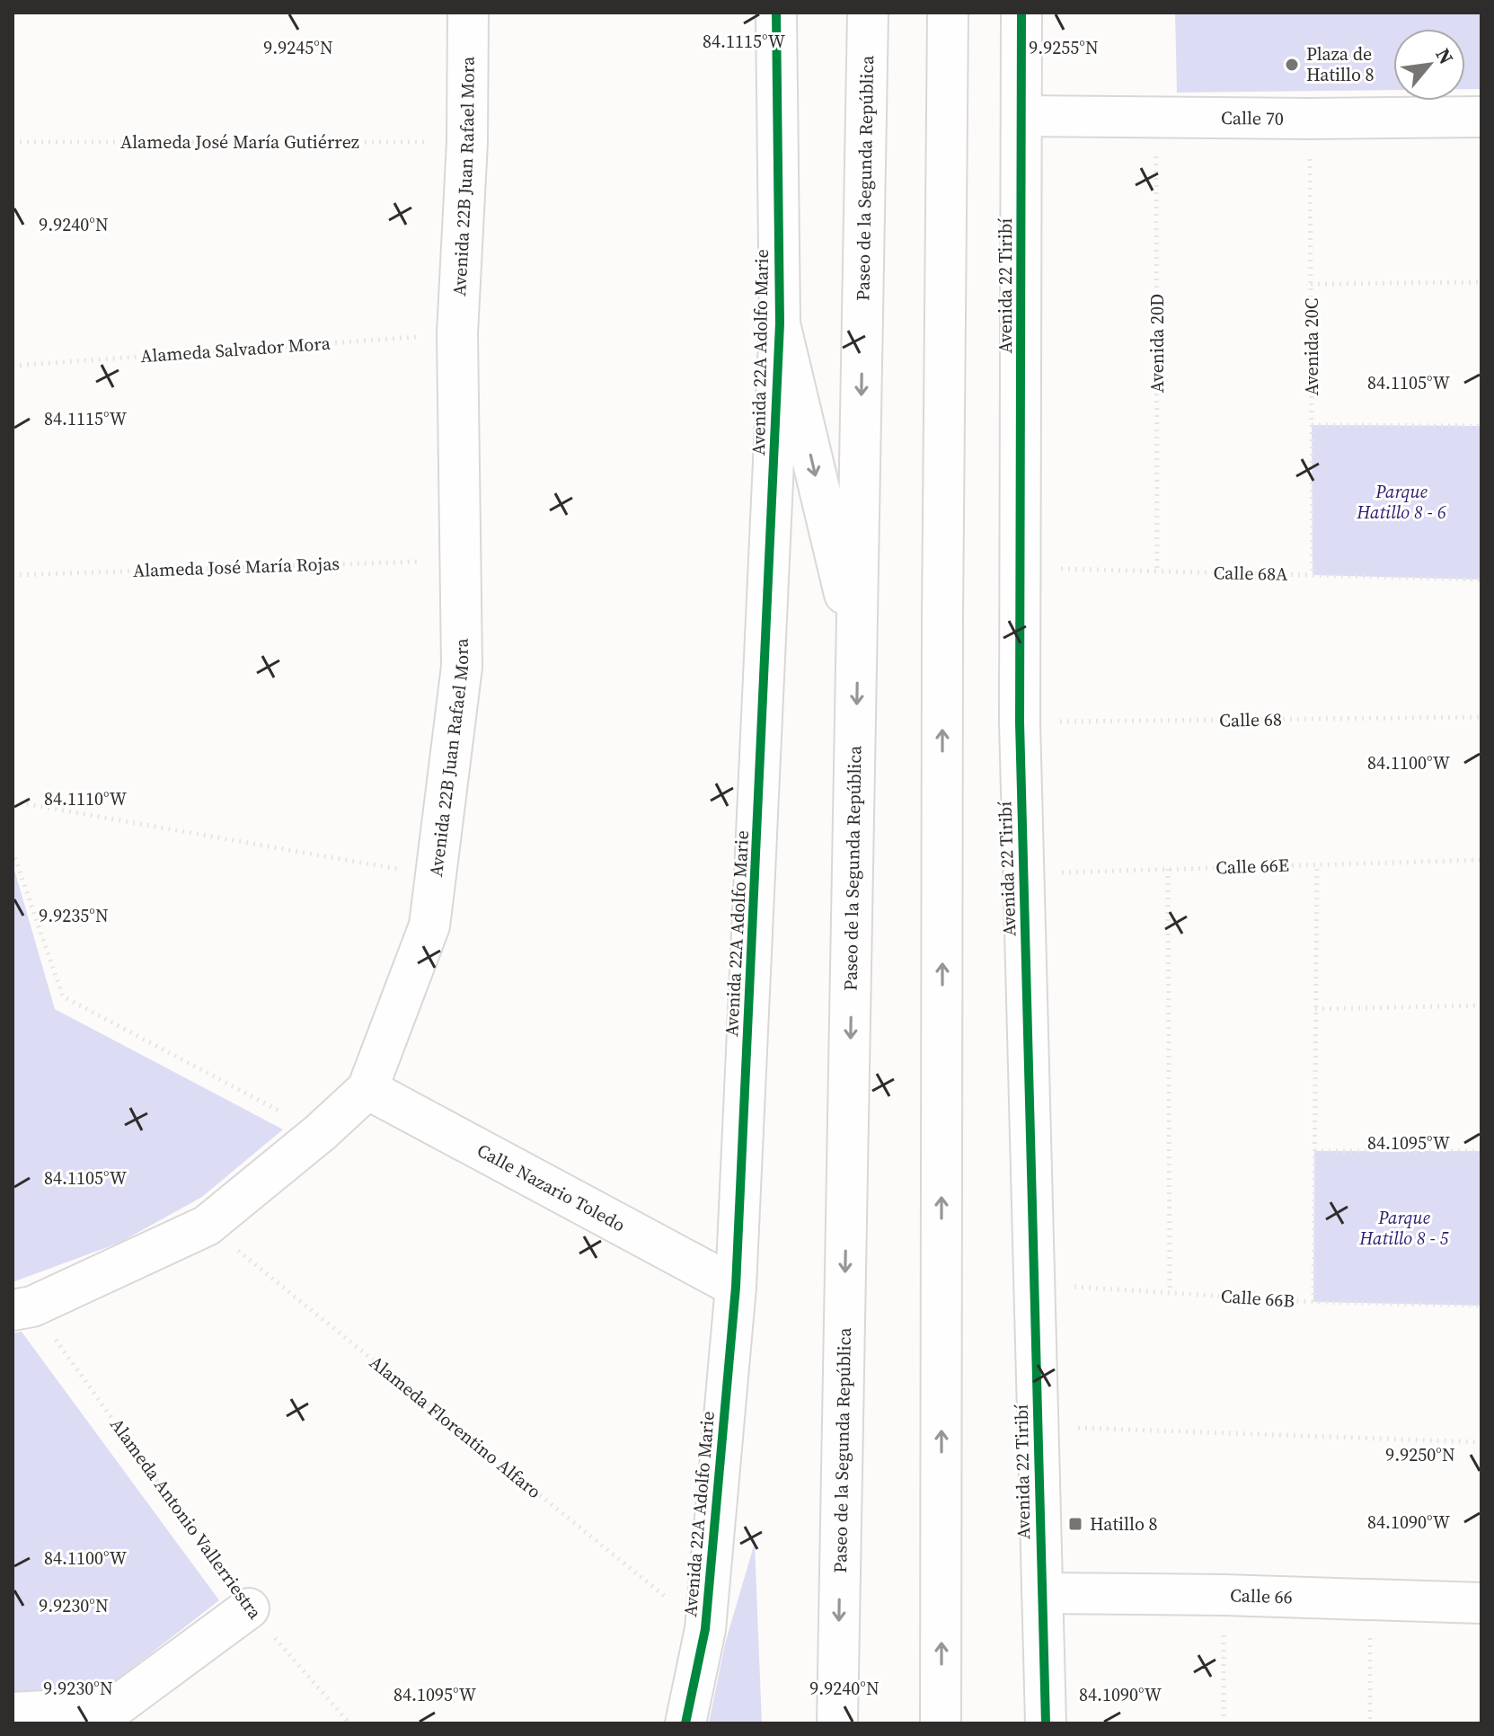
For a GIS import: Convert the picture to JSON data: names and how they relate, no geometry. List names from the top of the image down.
{
  "streets": {
    "main road": [
      "Calle 70",
      "Avenida 22B Juan Rafael Mora",
      "Paseo de la Segunda República",
      "Avenida 22 Tiribí",
      "Avenida 22A Adolfo Marie",
      "Calle Nazario Toledo",
      "Calle 66"
    ],
    "path": [
      "Alameda José María Gutiérrez",
      "Avenida 20D",
      "Avenida 20C",
      "Alameda Salvador Mora",
      "Alameda José María Rojas",
      "Calle 68A",
      "Calle 68",
      "Calle 66E",
      "Calle 66B",
      "Alameda Florentino Alfaro",
      "Alameda Antonio Vallerriestra"
    ]
  },
  "crossings": [
    ["Calle 70", "Avenida 22 Tiribí"],
    ["Calle 70", "Avenida 20D"],
    ["Calle 70", "Avenida 20C"],
    ["Alameda José María Gutiérrez", "Avenida 22B Juan Rafael Mora"],
    ["Avenida 22B Juan Rafael Mora", "Alameda Salvador Mora"],
    ["Avenida 22B Juan Rafael Mora", "Alameda José María Rojas"],
    ["Avenida 22B Juan Rafael Mora", "Calle Nazario Toledo"],
    ["Avenida 22B Juan Rafael Mora", "Alameda Florentino Alfaro"],
    ["Avenida 22B Juan Rafael Mora", "Alameda Antonio Vallerriestra"],
    ["Avenida 22 Tiribí", "Calle 68A"],
    ["Avenida 22 Tiribí", "Calle 68"],
    ["Avenida 22 Tiribí", "Calle 66E"],
    ["Avenida 22 Tiribí", "Calle 66B"],
    ["Avenida 22 Tiribí", "Calle 66"],
    ["Avenida 20D", "Calle 68A"],
    ["Avenida 20C", "Calle 68A"],
    ["Avenida 22A Adolfo Marie", "Calle Nazario Toledo"],
    ["Avenida 22A Adolfo Marie", "Alameda Florentino Alfaro"]
  ],
  "parks": ["Parque Hatillo 8 - 6", "Parque Hatillo 8 - 5"],
  "places": {
    "other": ["Plaza de Hatillo 8"],
    "transit": ["Hatillo 8"]
  },
  "north": "top right",
  "coordinates": [
    "84.1115°W",
    "9.9245°N",
    "9.9255°N",
    "9.9240°N",
    "84.1105°W",
    "84.1100°W",
    "84.1110°W",
    "9.9235°N",
    "84.1095°W",
    "9.9250°N",
    "84.1090°W",
    "9.9230°N"
  ]
}
